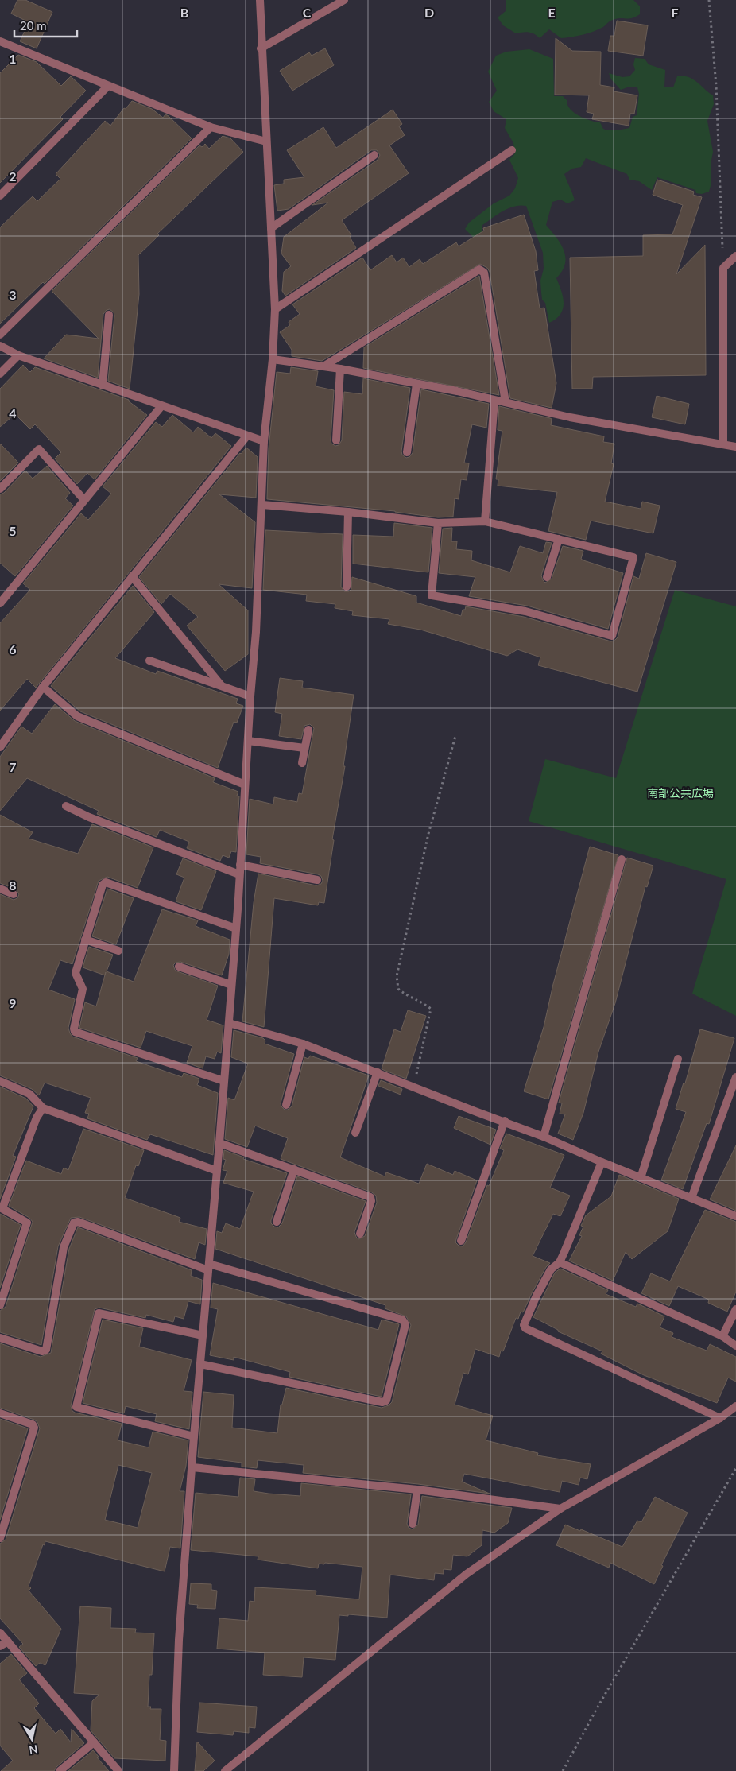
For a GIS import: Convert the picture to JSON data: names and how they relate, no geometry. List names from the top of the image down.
{
  "parks": ["南部公共広場"],
  "scale_bar": "20 m",
  "north": "bottom",
  "grid": {
    "columns": [
      "B",
      "C",
      "D",
      "E",
      "F"
    ],
    "rows": [
      "1",
      "2",
      "3",
      "4",
      "5",
      "6",
      "7",
      "8",
      "9"
    ]
  }
}
